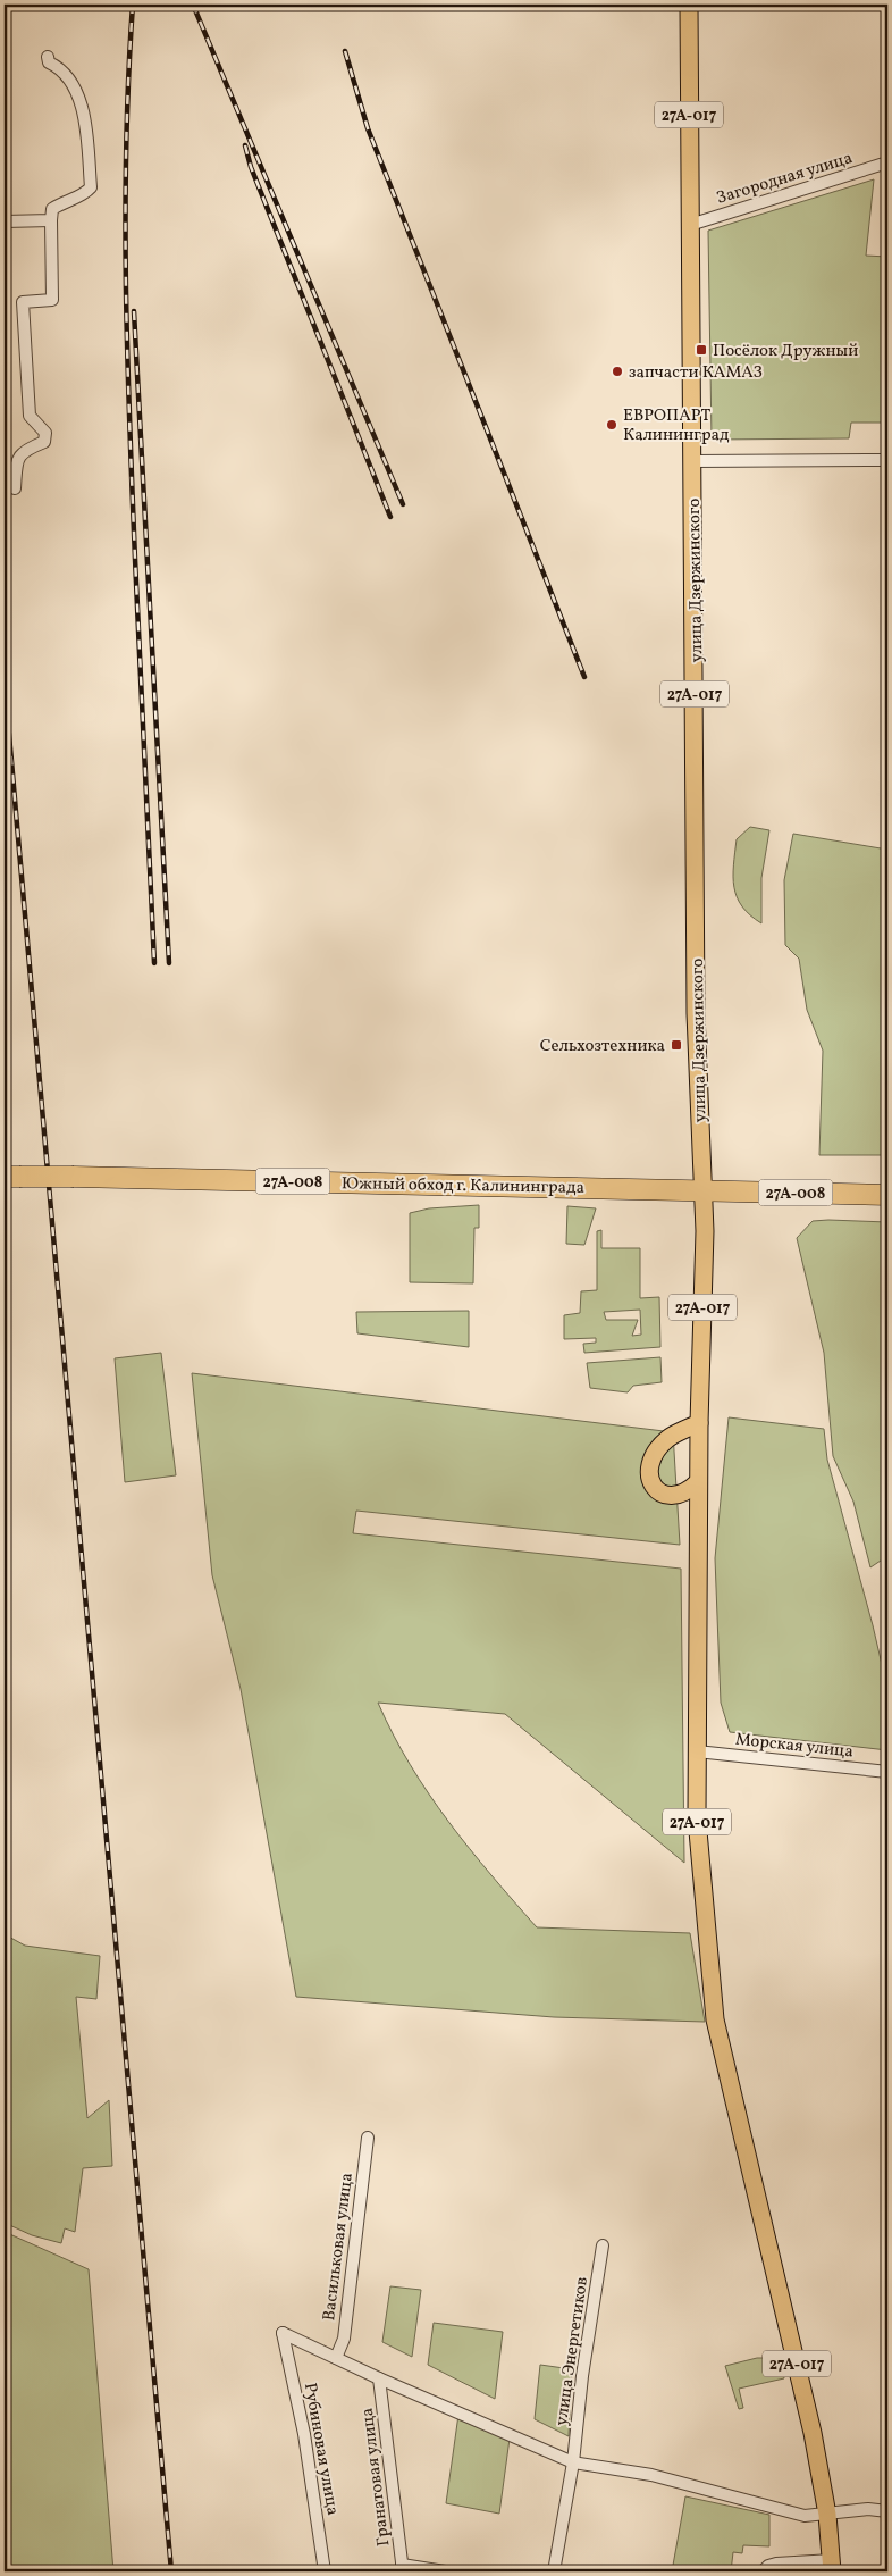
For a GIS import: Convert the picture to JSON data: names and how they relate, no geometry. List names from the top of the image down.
{
  "streets": {
    "highway": ["27А-008", "Южный обход г. Калининграда"],
    "main road": ["27А-017", "улица Дзержинского"],
    "street": [
      "Загородная улица",
      "Морская улица",
      "Васильковая улица",
      "улица Энергетиков",
      "Рубиновая улица",
      "Гранатовая улица"
    ]
  },
  "crossings": [
    ["27А-017", "улица Дзержинского"],
    ["27А-017", "Южный обход г. Калининграда"],
    ["27А-017", "Морская улица"],
    ["Загородная улица", "улица Дзержинского"],
    ["улица Дзержинского", "Южный обход г. Калининграда"],
    ["Васильковая улица", "Рубиновая улица"]
  ],
  "places": {
    "transit": ["Посёлок Дружный", "Сельхозтехника"],
    "other": ["запчасти КАМАЗ", "ЕВРОПАРТ Калининград"]
  }
}
